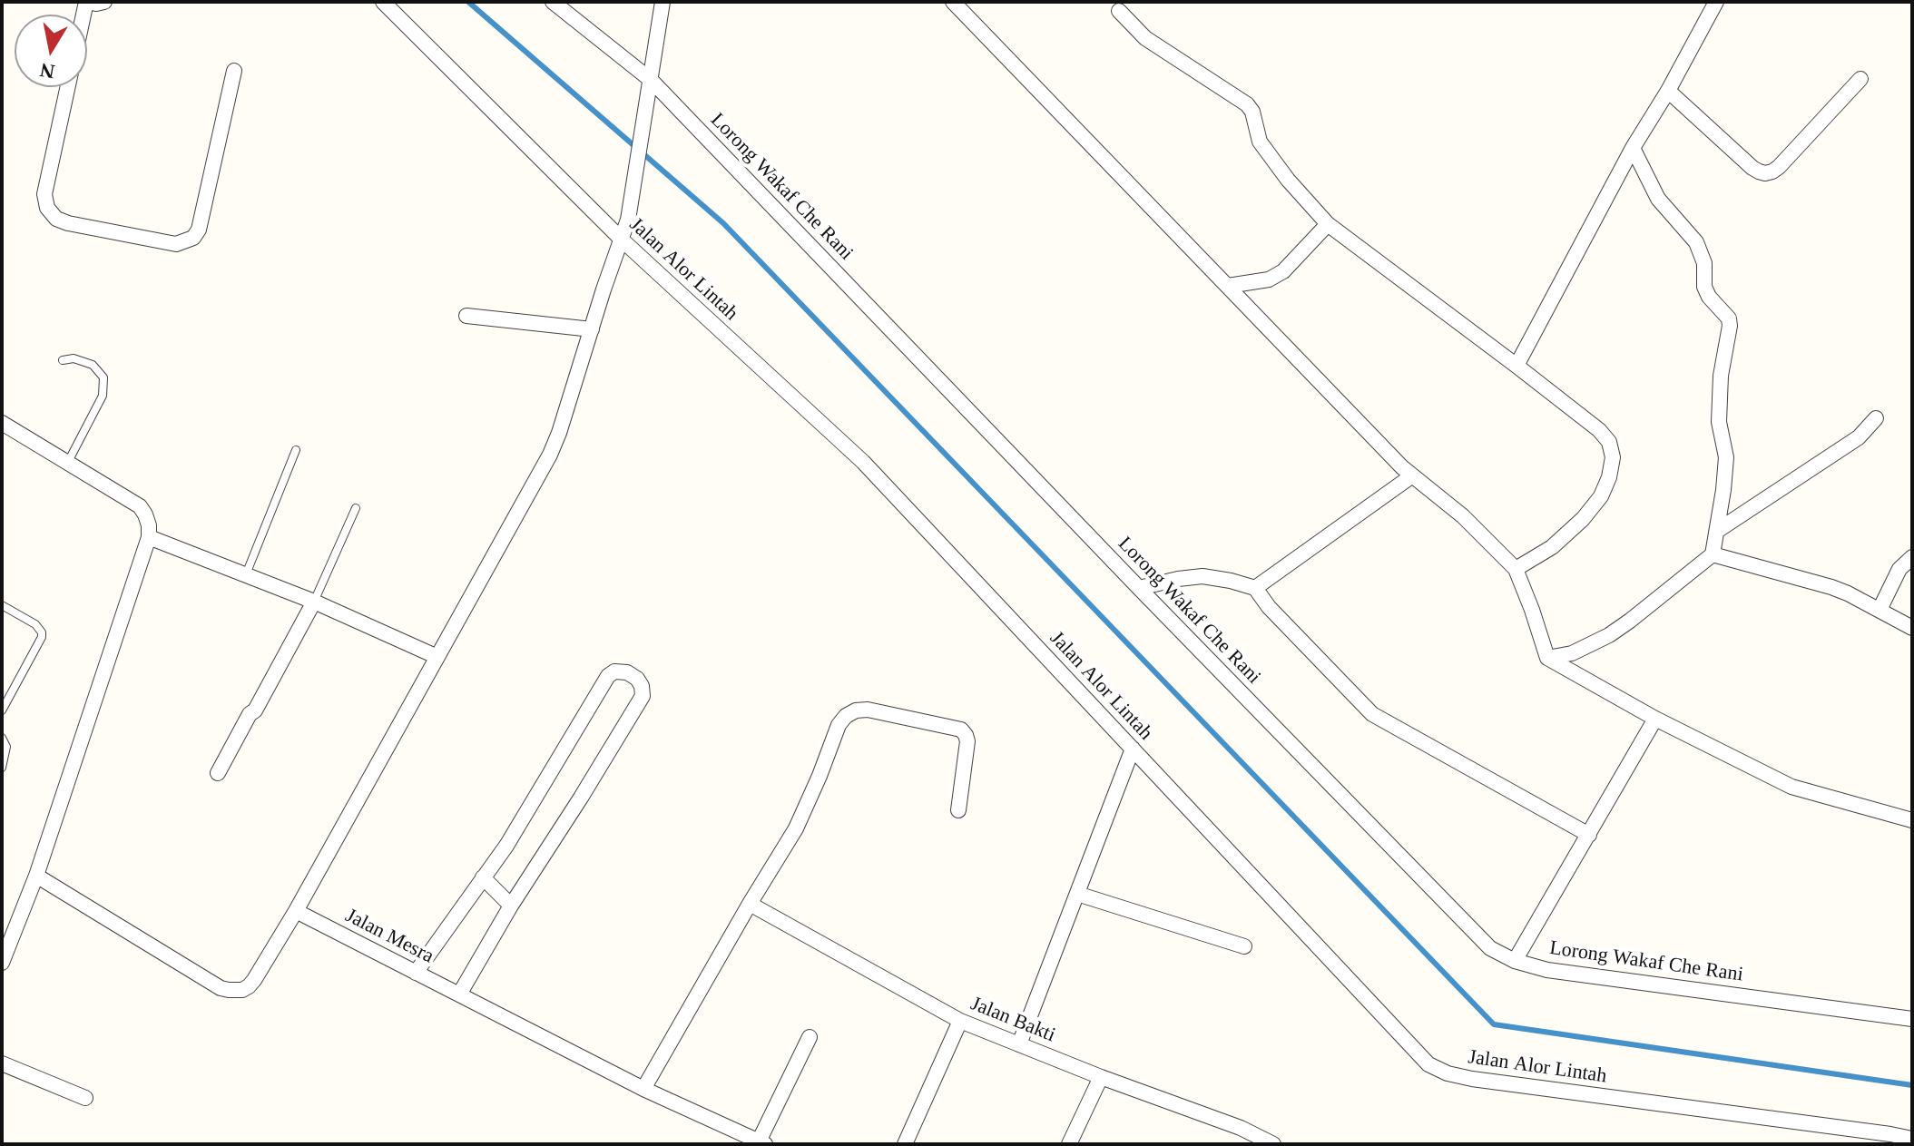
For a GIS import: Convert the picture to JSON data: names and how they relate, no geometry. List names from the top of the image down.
{
  "streets": {
    "street": [
      "Lorong Wakaf Che Rani",
      "Jalan Alor Lintah",
      "Jalan Mesra",
      "Jalan Bakti"
    ]
  },
  "north": "bottom"
}
